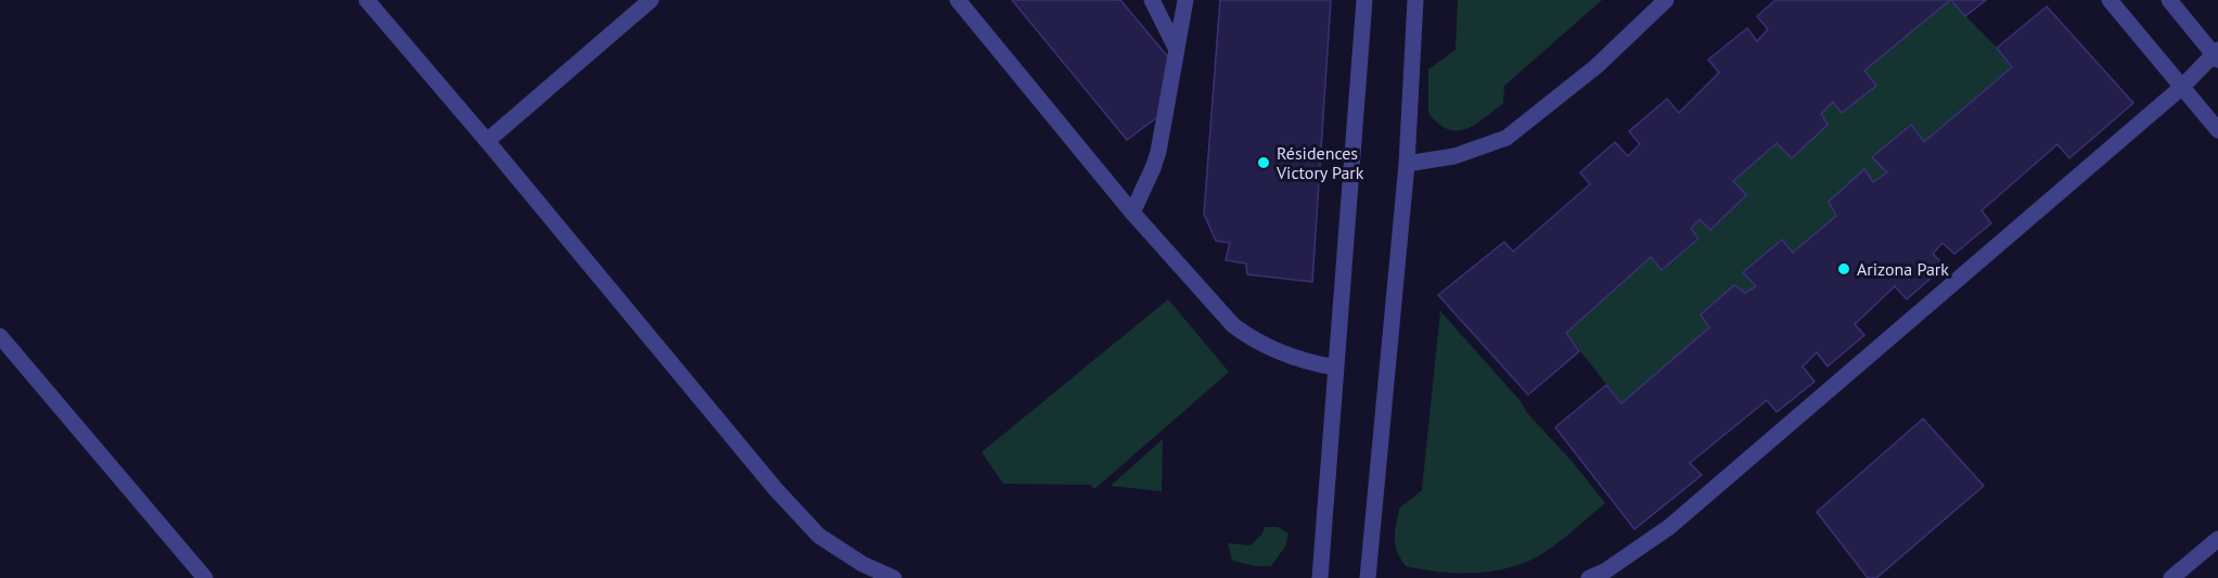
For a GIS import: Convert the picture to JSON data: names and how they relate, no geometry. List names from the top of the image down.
{
  "places": ["Résidences Victory Park", "Arizona Park"]
}
